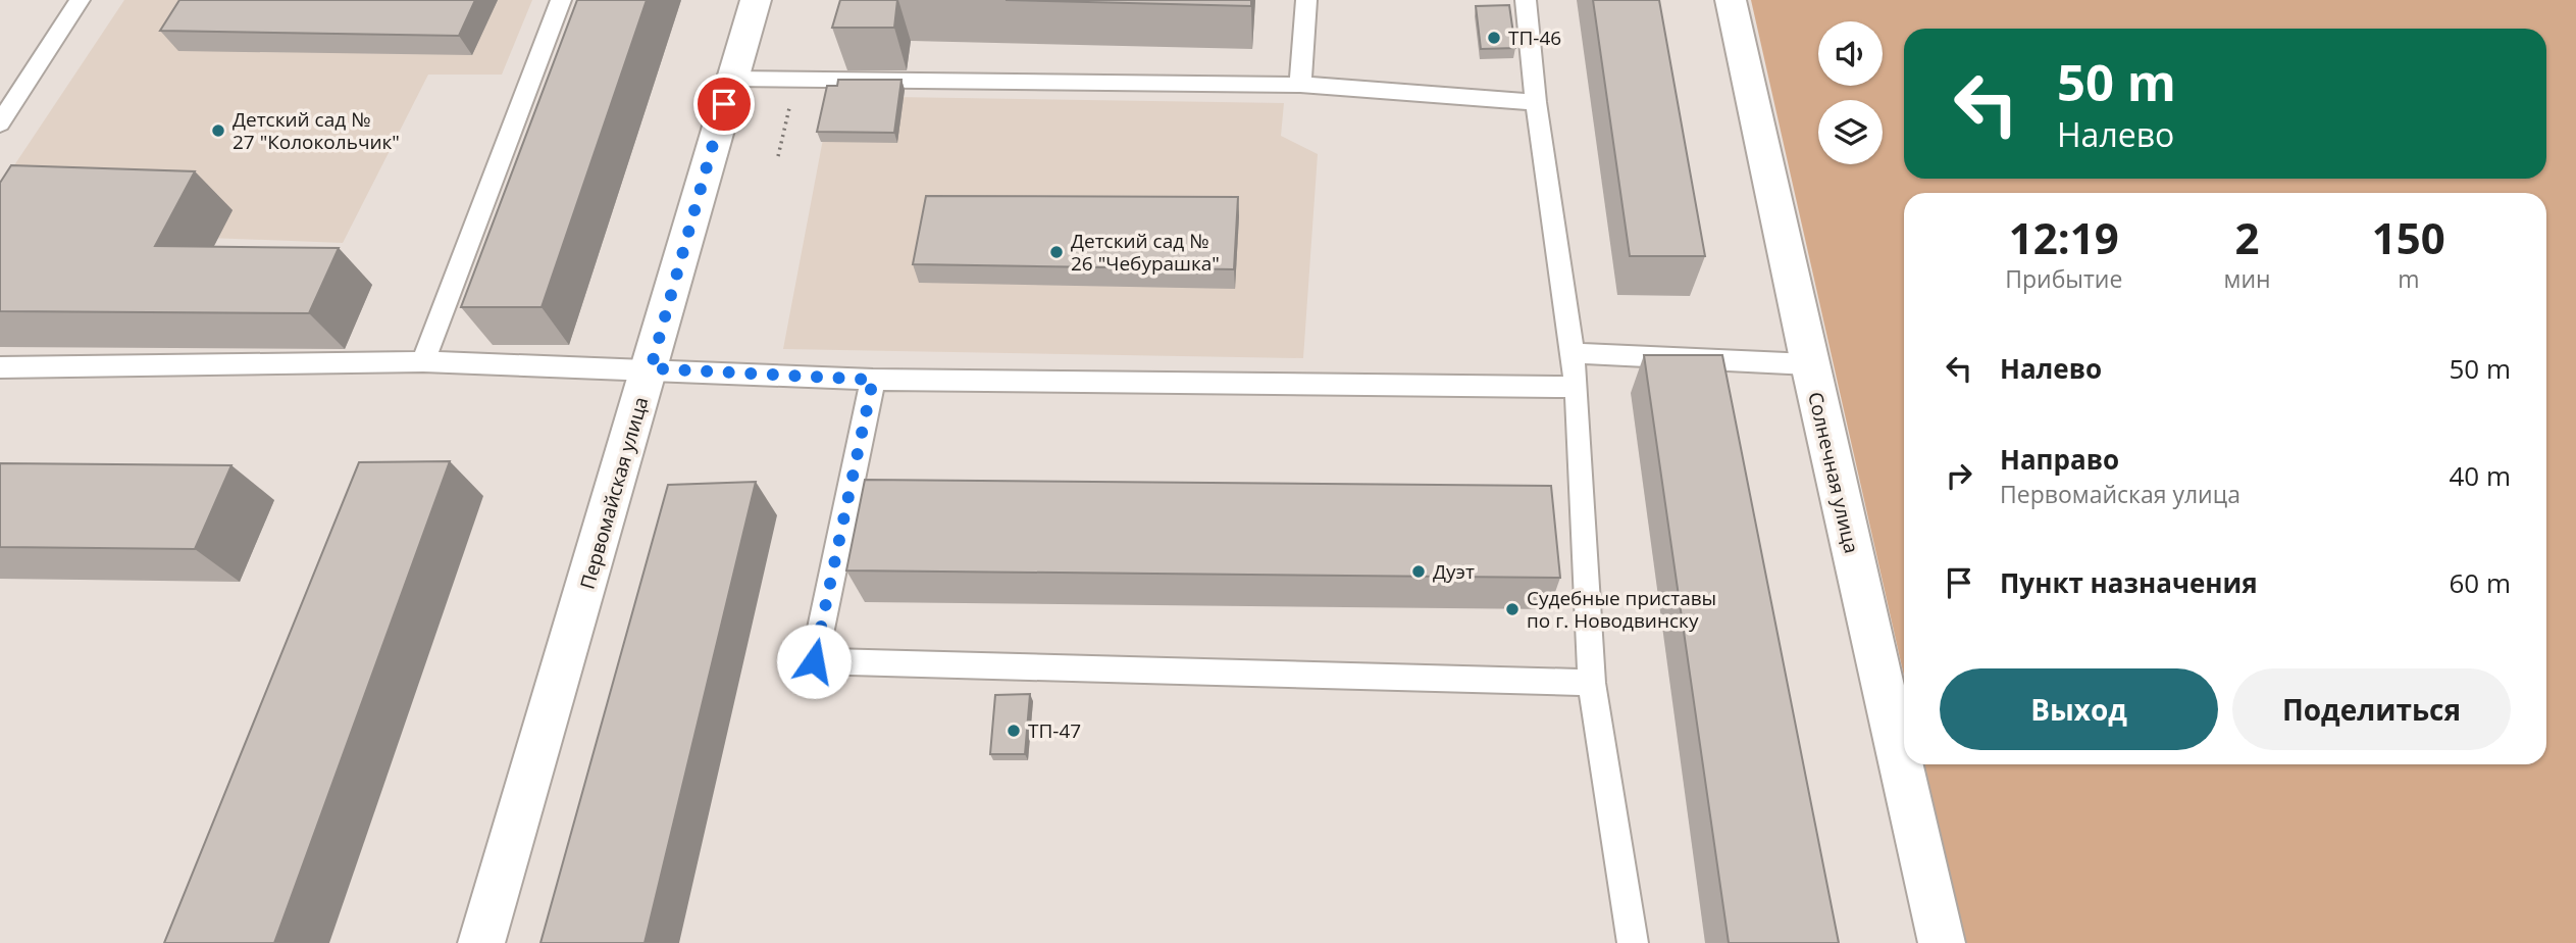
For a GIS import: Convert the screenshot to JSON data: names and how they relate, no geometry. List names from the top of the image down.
{
  "streets": {
    "street": ["Солнечная улица", "Первомайская улица"]
  },
  "places": [
    "ТП-46",
    "Детский сад № 27 \"Колокольчик\"",
    "Детский сад № 26 \"Чебурашка\"",
    "Дуэт",
    "Судебные приставы по г. Новодвинску",
    "ТП-47"
  ],
  "page": {
    "turn": ["50 m", "Налево"],
    "eta": [
      "12:19",
      "Прибытие",
      "2",
      "мин",
      "150",
      "m"
    ],
    "list": [
      {
        "name": "Налево",
        "value": "50 m"
      },
      {
        "name": "Направо",
        "note": "Первомайская улица",
        "value": "40 m"
      },
      {
        "name": "Пункт назначения",
        "value": "60 m"
      }
    ],
    "buttons": ["Выход", "Поделиться"]
  }
}
